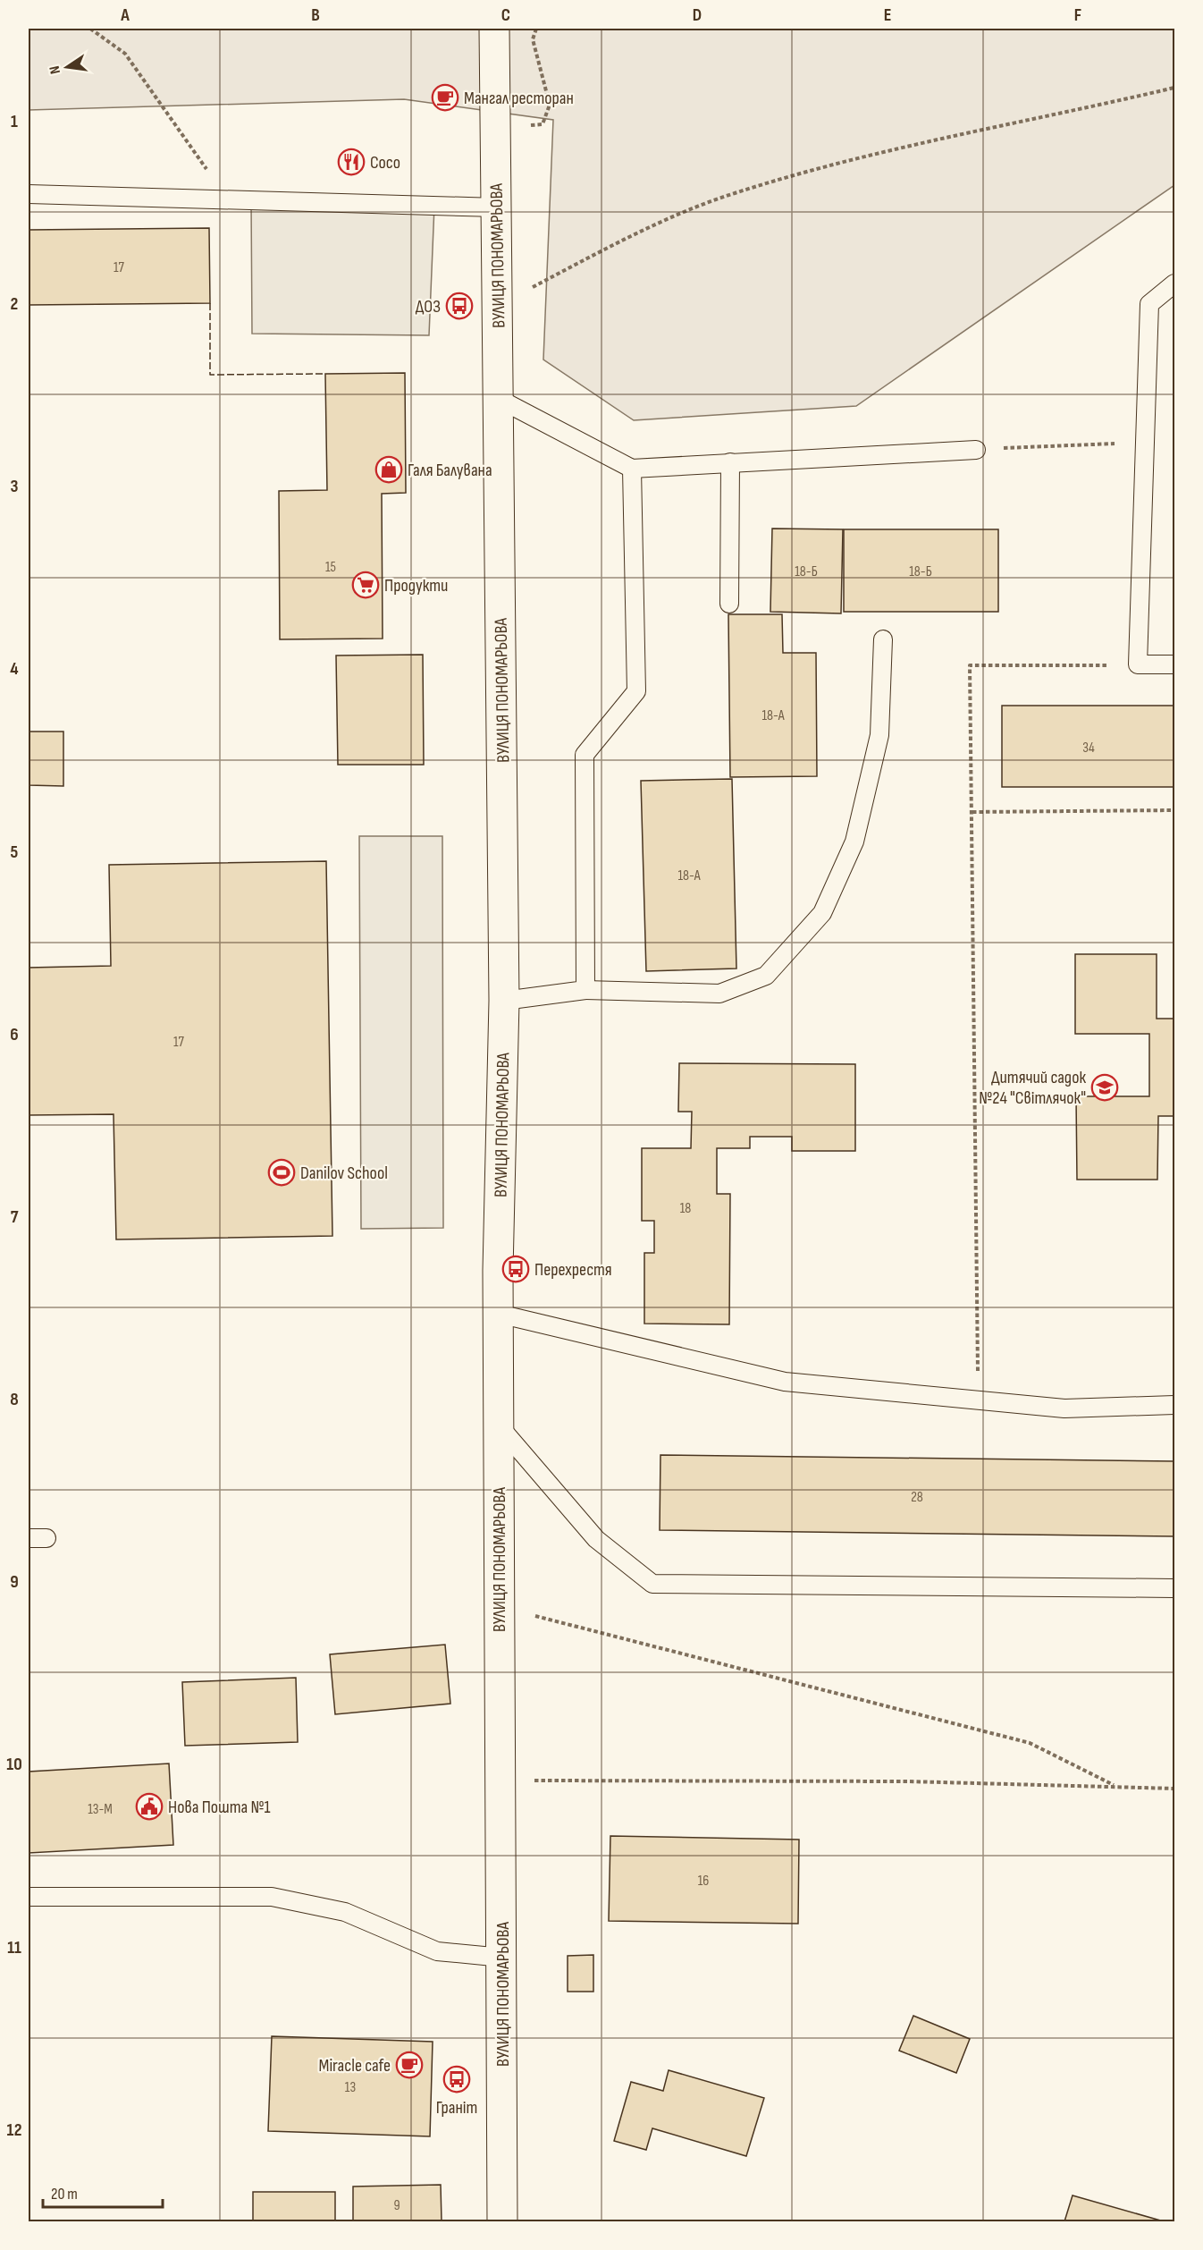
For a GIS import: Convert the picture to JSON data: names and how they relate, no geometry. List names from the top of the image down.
{
  "streets": {
    "street": ["ВУЛИЦЯ ПОНОМАРЬОВА"]
  },
  "places": {
    "cafe": ["Мангал ресторан", "Miracle cafe"],
    "restaurant": ["Сосо"],
    "bus stop": ["ДОЗ", "Перехрестя", "Граніт"],
    "shop": ["Галя Балувана"],
    "supermarket": ["Продукти"],
    "school or university": ["Дитячий садок №24 \"Світлячок\""],
    "sports": ["Danilov School"],
    "public building": ["Нова Пошта №1"]
  },
  "house_numbers": [
    "17",
    "15",
    "18-Б",
    "18-Б",
    "18-А",
    "34",
    "18-А",
    "17",
    "18",
    "28",
    "13-М",
    "16",
    "13",
    "9"
  ],
  "scale_bar": "20 m",
  "north": "left",
  "grid": {
    "columns": [
      "A",
      "B",
      "C",
      "D",
      "E",
      "F"
    ],
    "rows": [
      "1",
      "2",
      "3",
      "4",
      "5",
      "6",
      "7",
      "8",
      "9",
      "10",
      "11",
      "12"
    ]
  }
}
